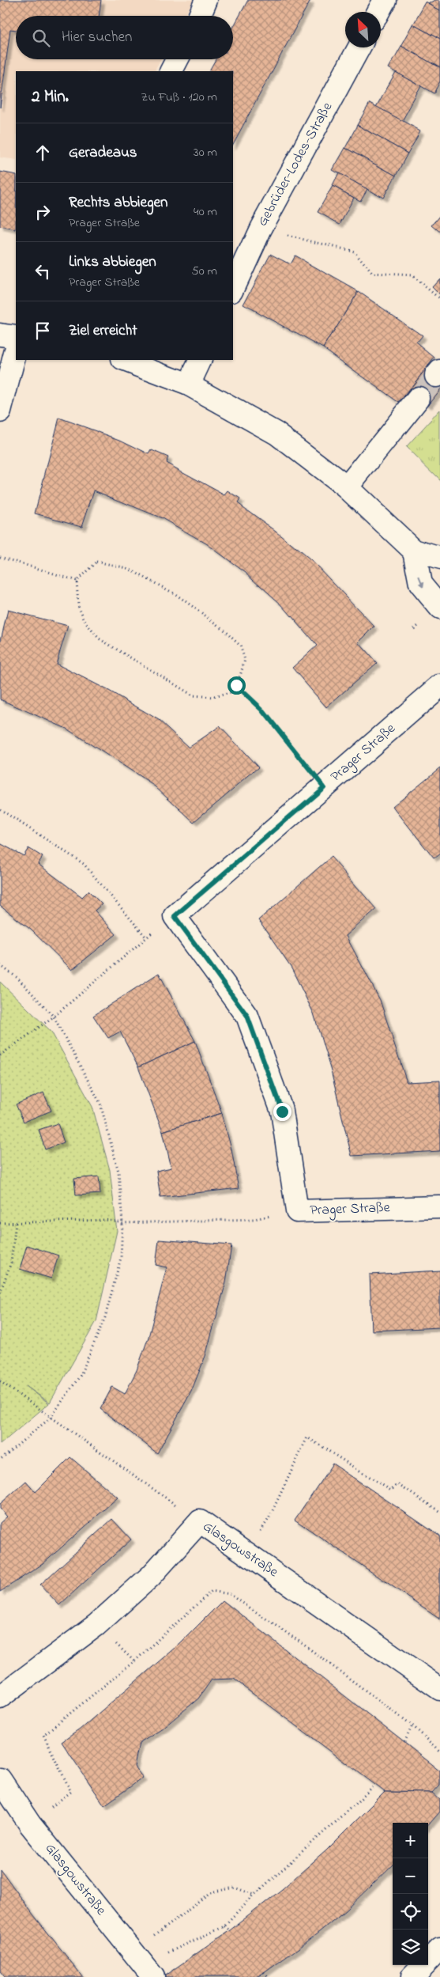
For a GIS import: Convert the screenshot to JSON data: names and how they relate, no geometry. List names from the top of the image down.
{
  "streets": {
    "street": ["Gebrüder-Lodes-Straße", "Prager Straße", "Glasgowstraße"]
  },
  "north": "top left",
  "page": {
    "search": "Hier suchen",
    "heading": ["2 Min.", "Zu Fuß · 120 m"],
    "list": [
      ["Geradeaus", "30 m"],
      ["Rechts abbiegen", "Prager Straße", "40 m"],
      ["Links abbiegen", "Prager Straße", "50 m"],
      "Ziel erreicht"
    ],
    "map_buttons": ["+", "−"]
  }
}
